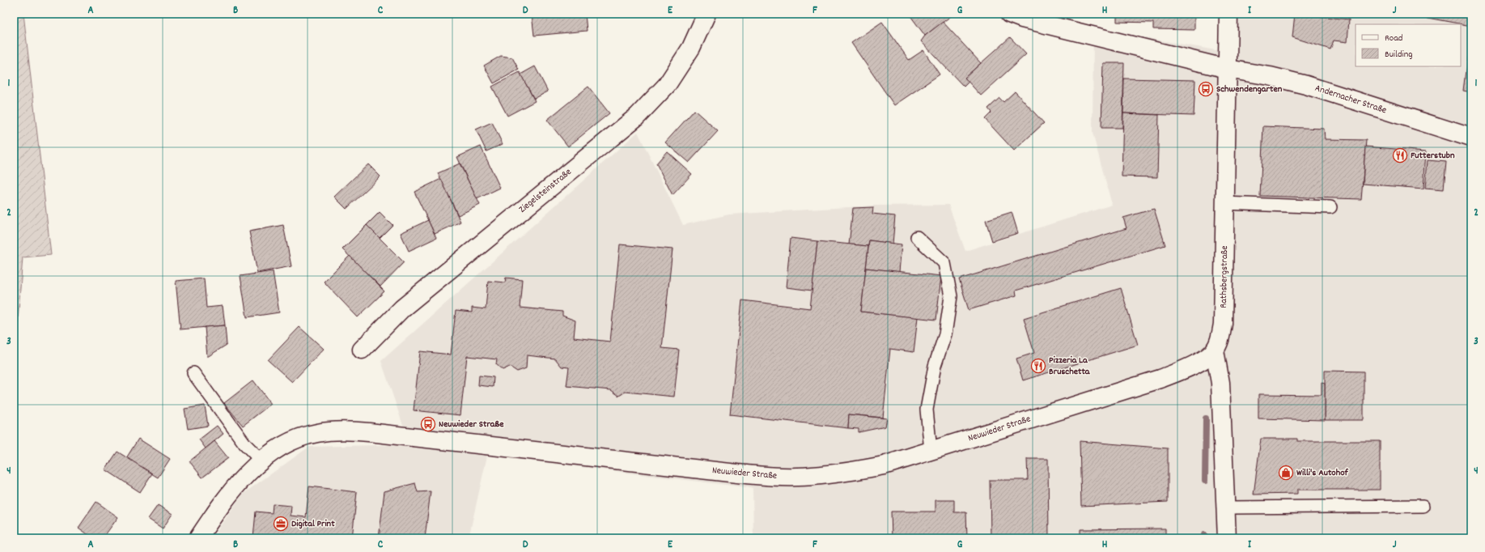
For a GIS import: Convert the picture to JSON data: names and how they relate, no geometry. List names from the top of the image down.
{
  "streets": {
    "street": [
      "Andernacher Straße",
      "Ziegelsteinstraße",
      "Rathsbergstraße",
      "Neuwieder Straße"
    ]
  },
  "crossings": [
    ["Andernacher Straße", "Rathsbergstraße"],
    ["Rathsbergstraße", "Neuwieder Straße"]
  ],
  "places": {
    "bus stop": ["Schwendengarten", "Neuwieder Straße"],
    "restaurant": ["Futterstubn", "Pizzeria La Bruschetta"],
    "shop": ["Willi's Autohof"],
    "office": ["Digital Print"]
  },
  "legend": ["Road", "Building"],
  "grid": {
    "columns": [
      "A",
      "B",
      "C",
      "D",
      "E",
      "F",
      "G",
      "H",
      "I",
      "J"
    ],
    "rows": [
      "1",
      "2",
      "3",
      "4"
    ]
  }
}
